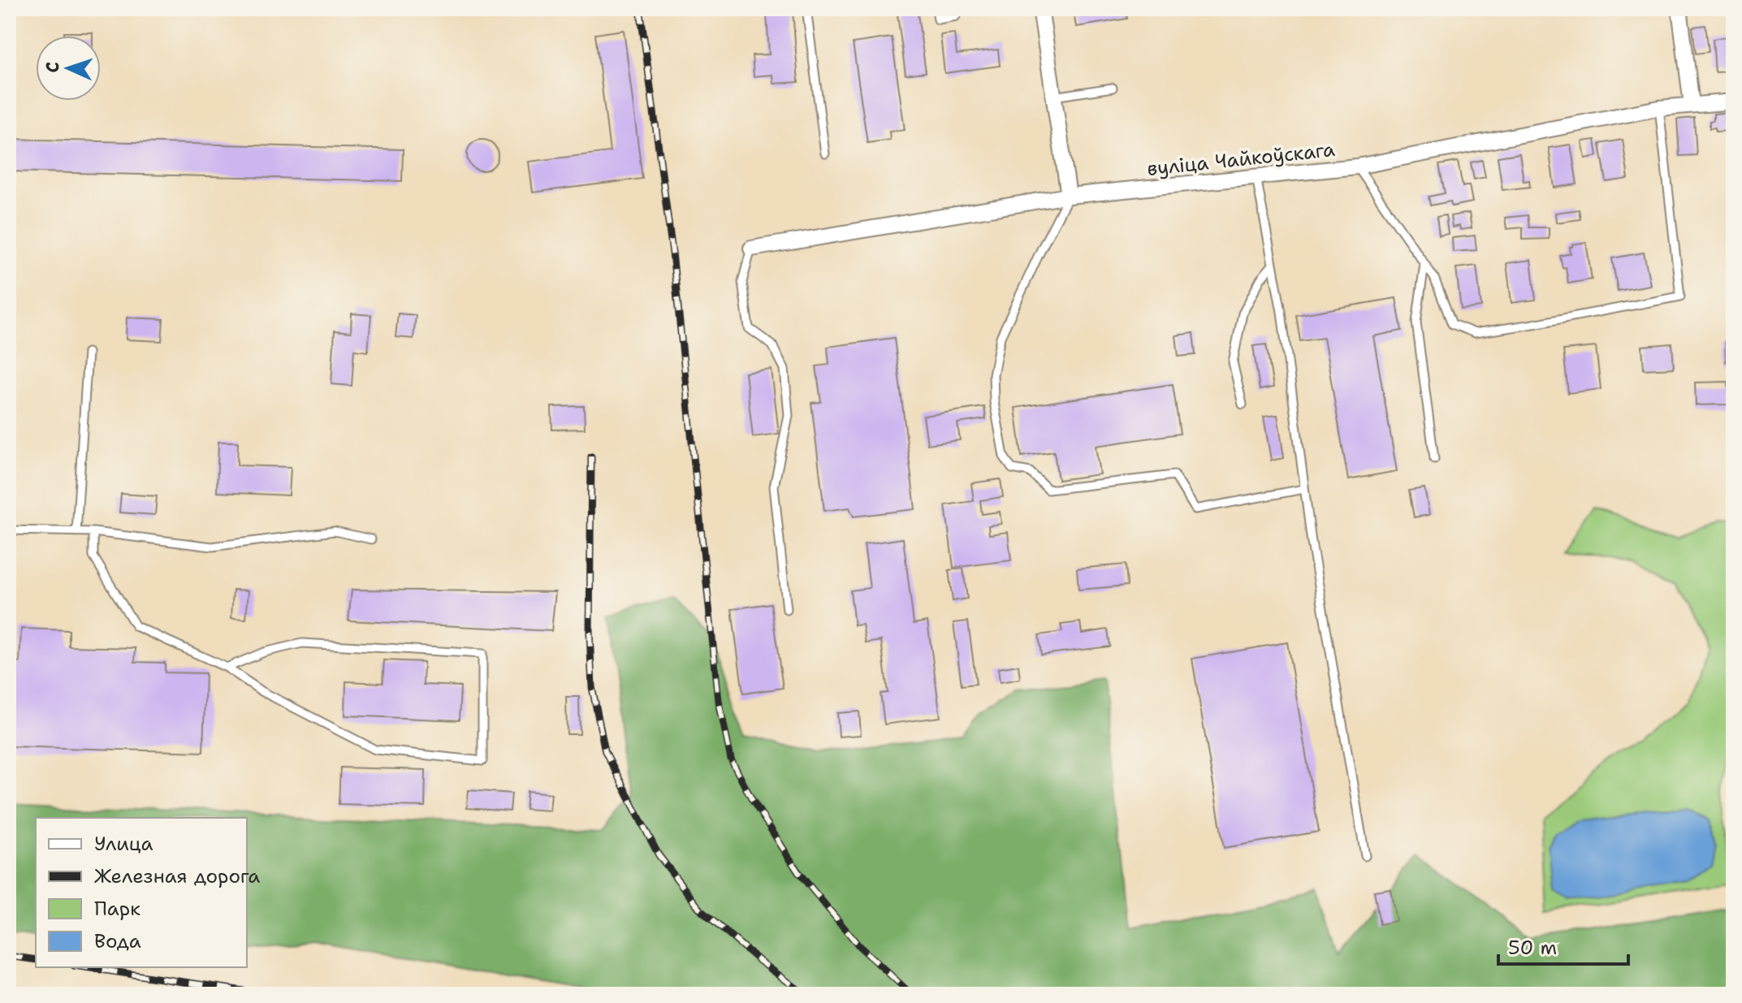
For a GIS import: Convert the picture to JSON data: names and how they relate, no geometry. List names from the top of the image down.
{
  "streets": {
    "street": ["вуліца Чайкоўскага"]
  },
  "legend": [
    "Улица",
    "Железная дорога",
    "Парк",
    "Вода"
  ],
  "scale_bar": "50 m",
  "north": "left"
}
